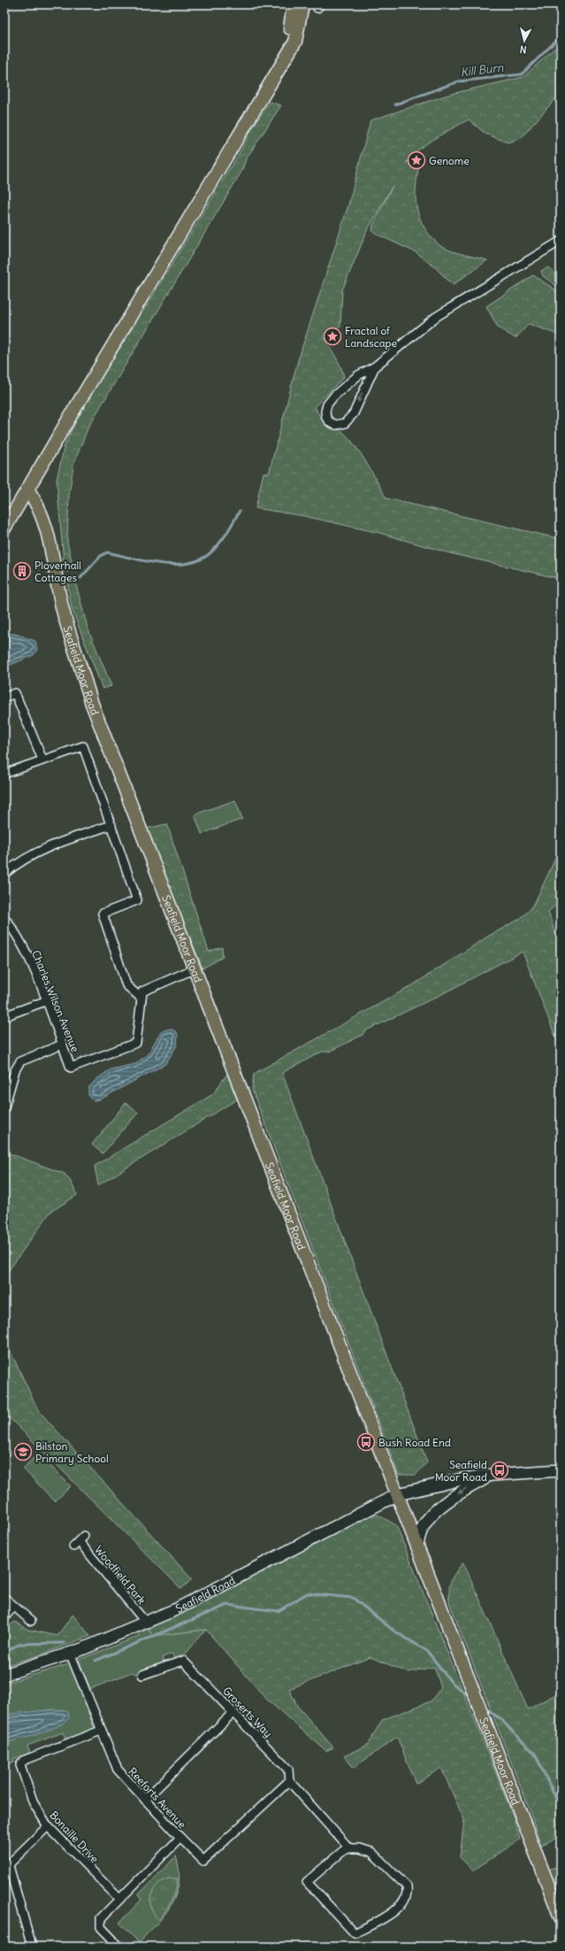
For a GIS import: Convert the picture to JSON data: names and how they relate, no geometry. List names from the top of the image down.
{
  "streets": {
    "main road": ["Seafield Moor Road"],
    "street": [
      "Charles Wilson Avenue",
      "Woodfield Park",
      "Seafield Road",
      "Groserts Way",
      "Reeforts Avenue",
      "Bonaille Drive"
    ]
  },
  "crossings": [
    ["Seafield Moor Road", "Seafield Road"],
    ["Woodfield Park", "Seafield Road"],
    ["Seafield Road", "Reeforts Avenue"],
    ["Reeforts Avenue", "Bonaille Drive"]
  ],
  "water": ["Kill Burn"],
  "places": {
    "place": ["Genome", "Fractal of Landscape"],
    "building": ["Ploverhall Cottages"],
    "bus stop": ["Bush Road End", "Seafield Moor Road"],
    "school or university": ["Bilston Primary School"]
  },
  "north": "bottom"
}
